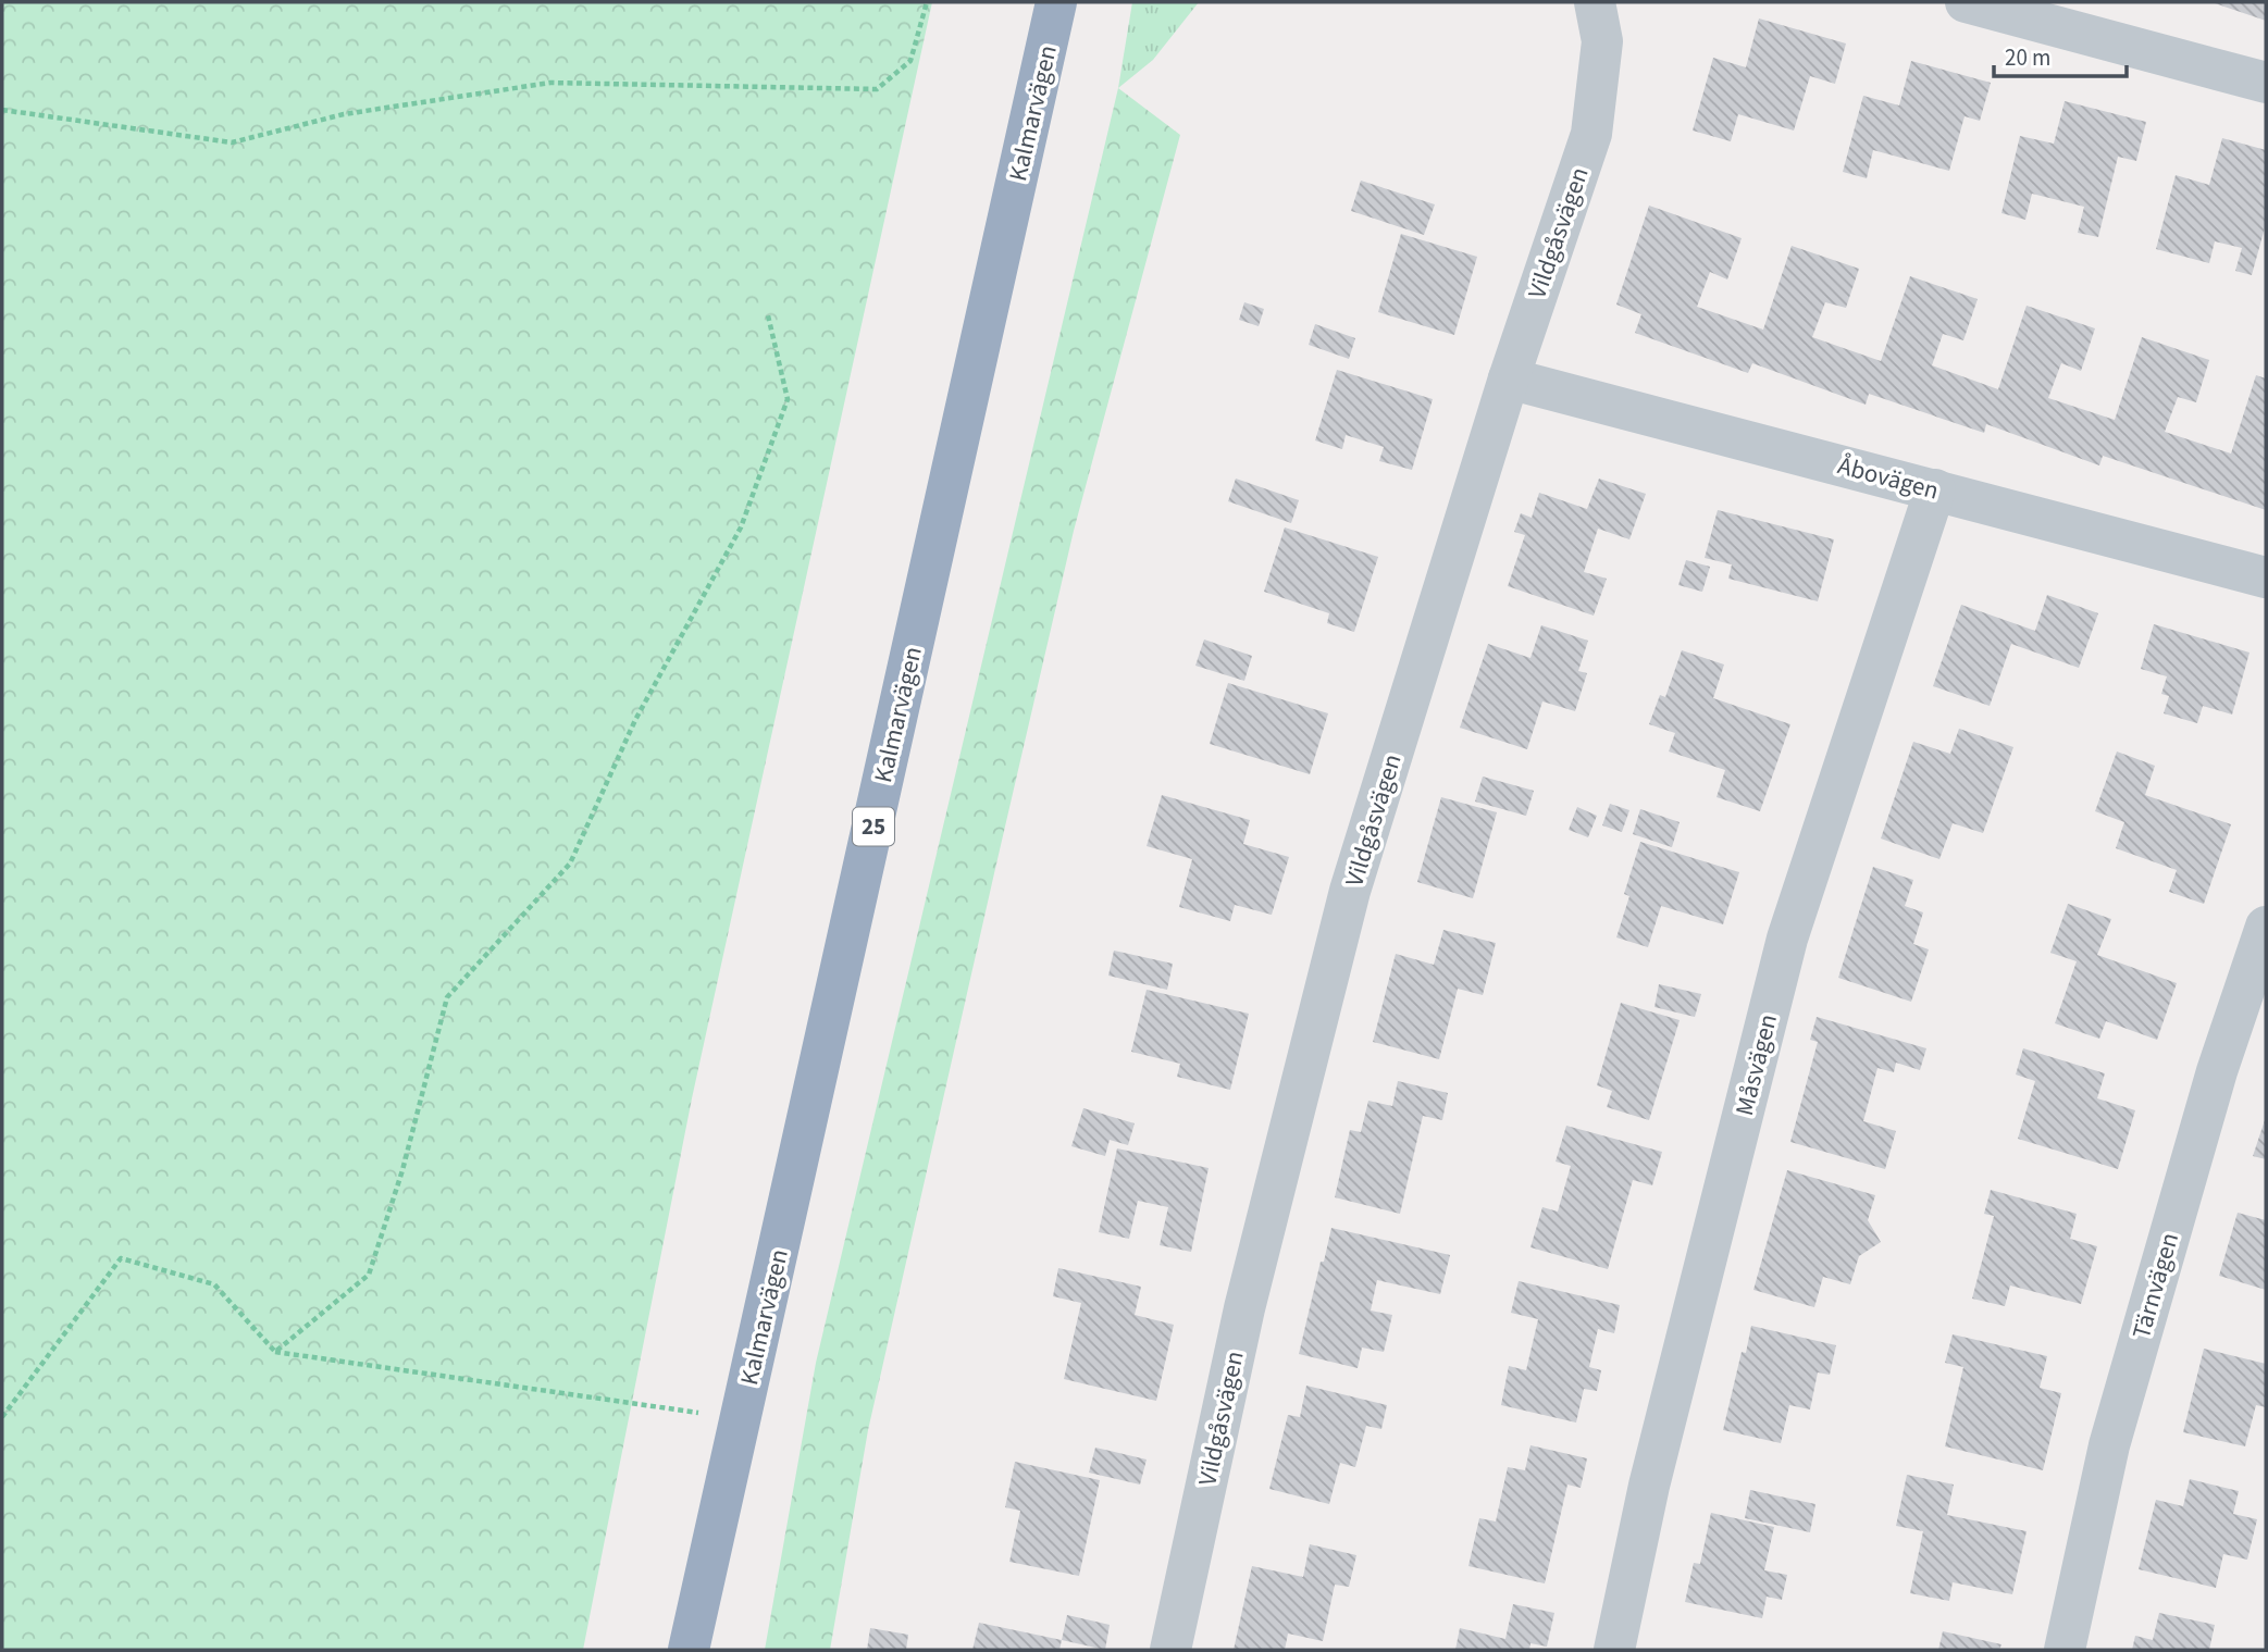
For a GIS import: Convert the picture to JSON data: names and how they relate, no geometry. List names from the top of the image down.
{
  "streets": {
    "highway": ["Kalmarvägen", "25"],
    "street": [
      "Vildgåsvägen",
      "Åbovägen",
      "Måsvägen",
      "Tärnvägen"
    ]
  },
  "crossings": [
    ["Vildgåsvägen", "Åbovägen"],
    ["Åbovägen", "Måsvägen"]
  ],
  "scale_bar": "20 m"
}
